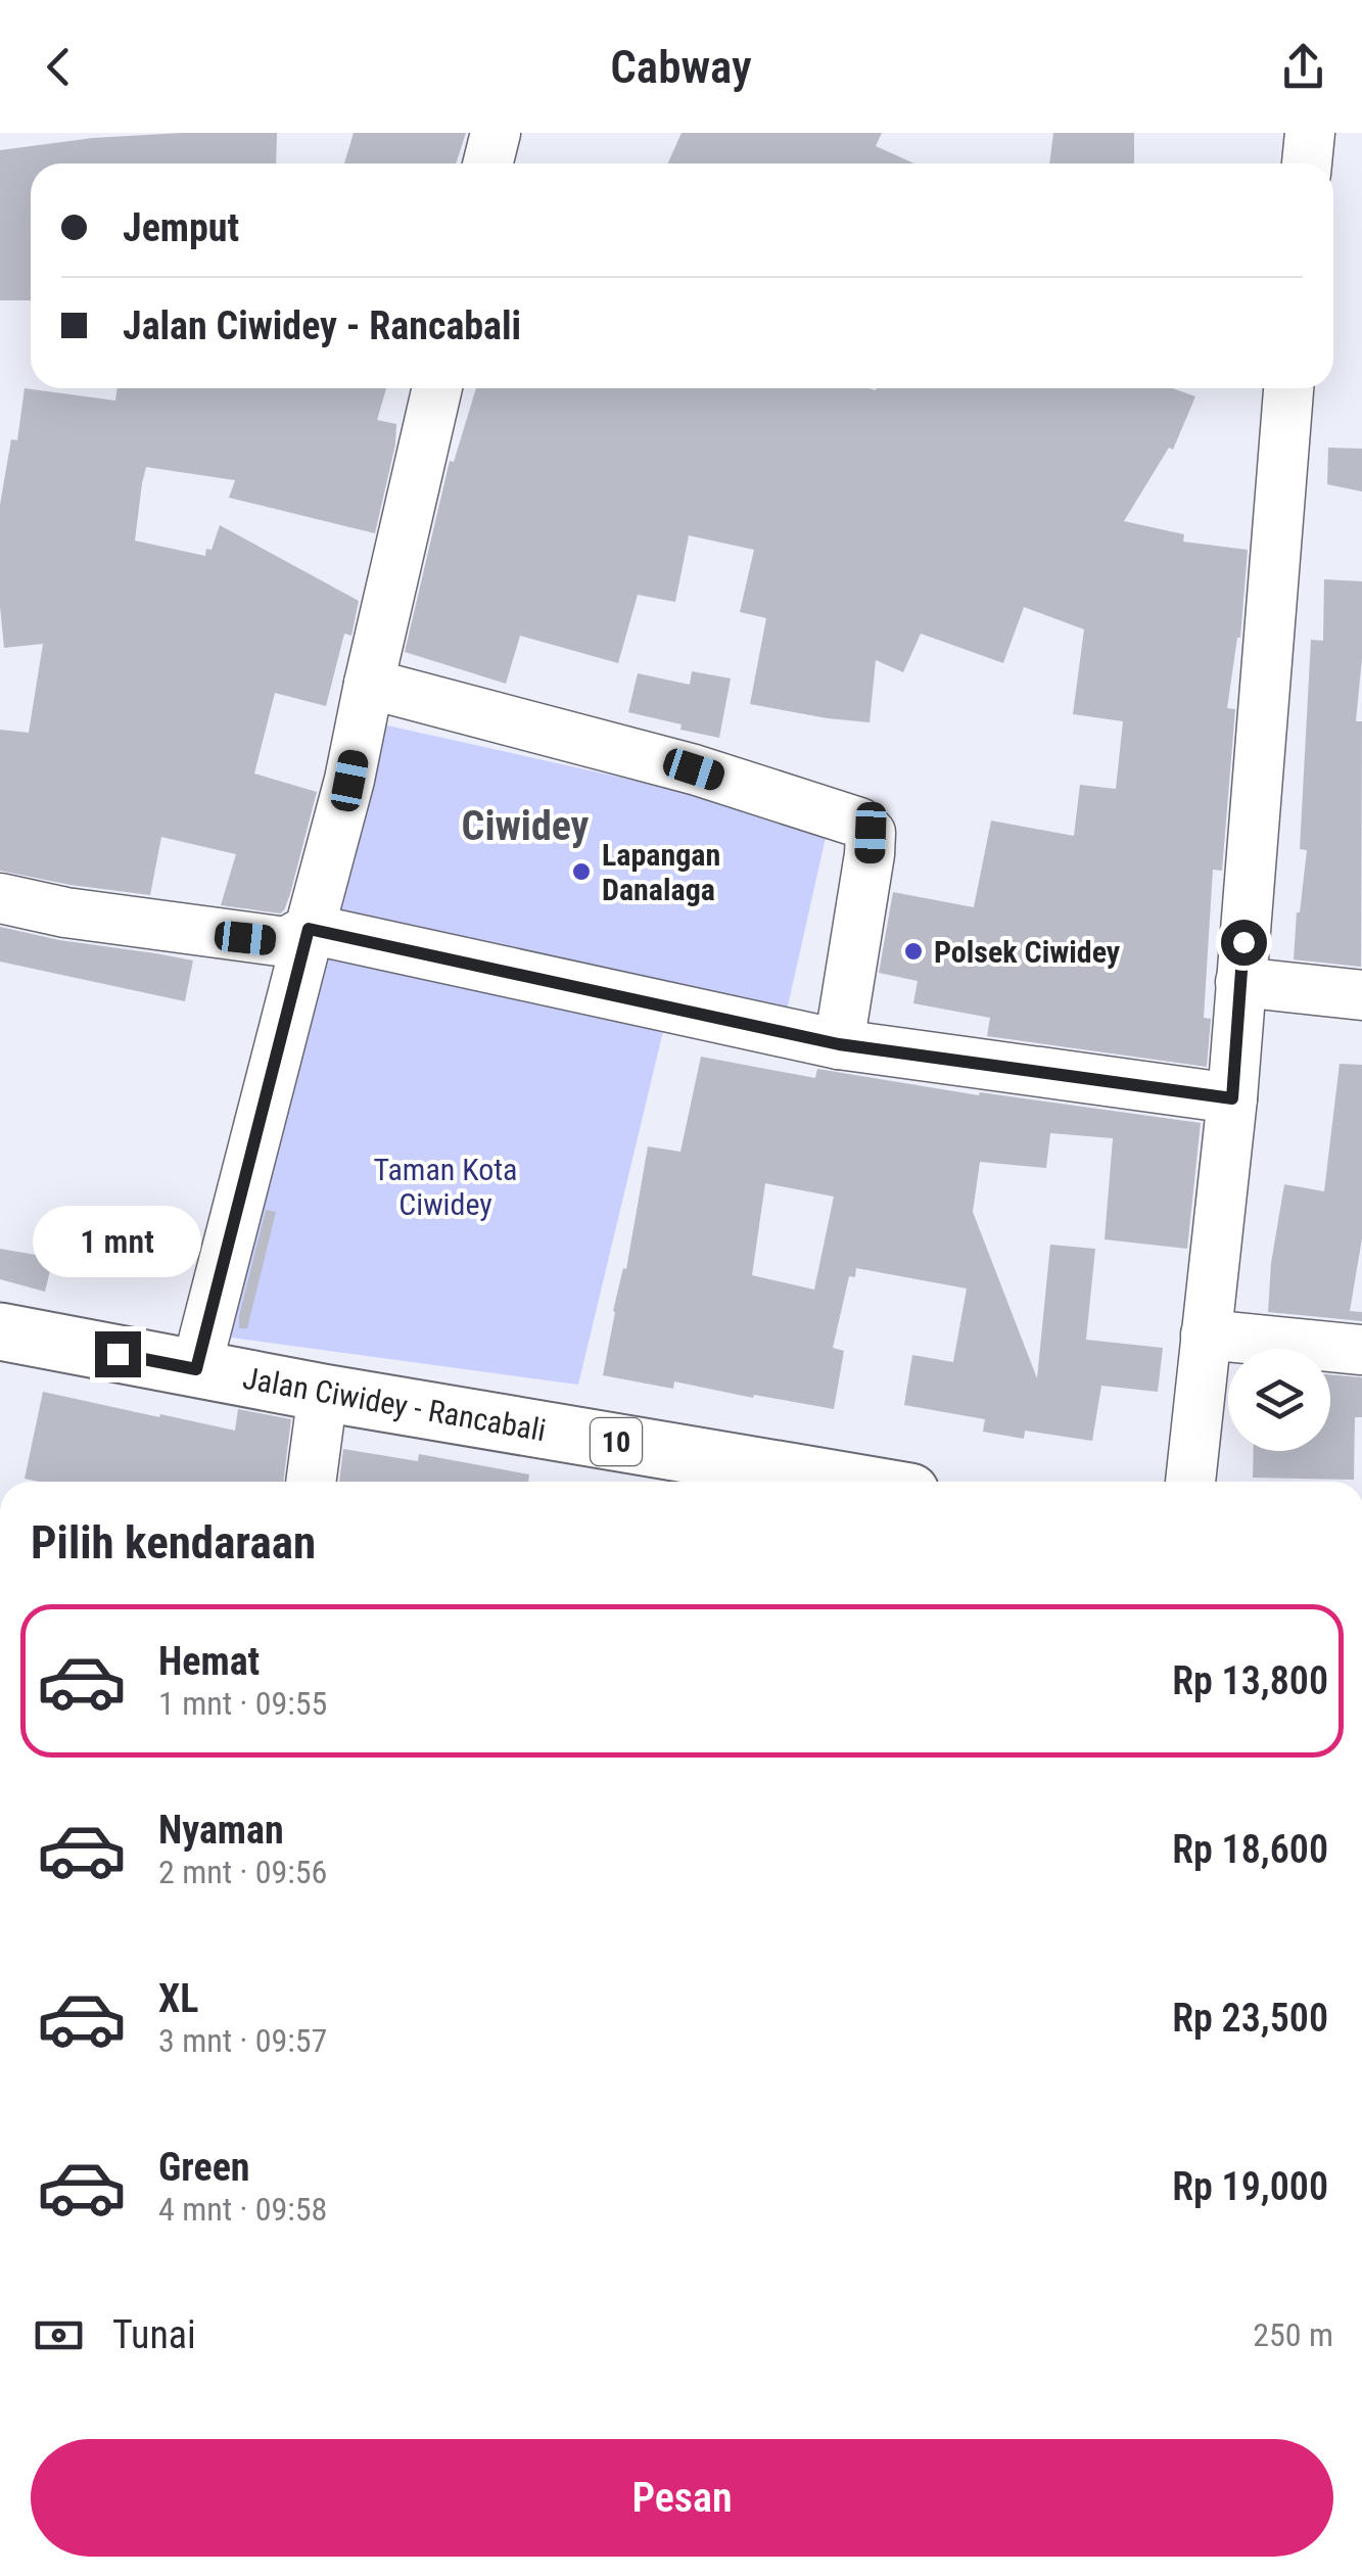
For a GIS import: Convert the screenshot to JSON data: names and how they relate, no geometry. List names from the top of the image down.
{
  "streets": {
    "highway": ["Jalan Ciwidey - Rancabali", "10"]
  },
  "districts": ["Ciwidey"],
  "parks": ["Taman Kota Ciwidey"],
  "places": ["Lapangan Danalaga", "Polsek Ciwidey"],
  "page": {
    "header": "Cabway",
    "banner": ["Jemput", "Jalan Ciwidey - Rancabali"],
    "bubble": "1 mnt",
    "heading": "Pilih kendaraan",
    "list": [
      {
        "name": "Hemat",
        "note": "1 mnt · 09:55",
        "value": "Rp 13,800"
      },
      {
        "name": "Nyaman",
        "note": "2 mnt · 09:56",
        "value": "Rp 18,600"
      },
      {
        "name": "XL",
        "note": "3 mnt · 09:57",
        "value": "Rp 23,500"
      },
      {
        "name": "Green",
        "note": "4 mnt · 09:58",
        "value": "Rp 19,000"
      }
    ],
    "pay": ["Tunai", "250 m"],
    "buttons": "Pesan"
  }
}
